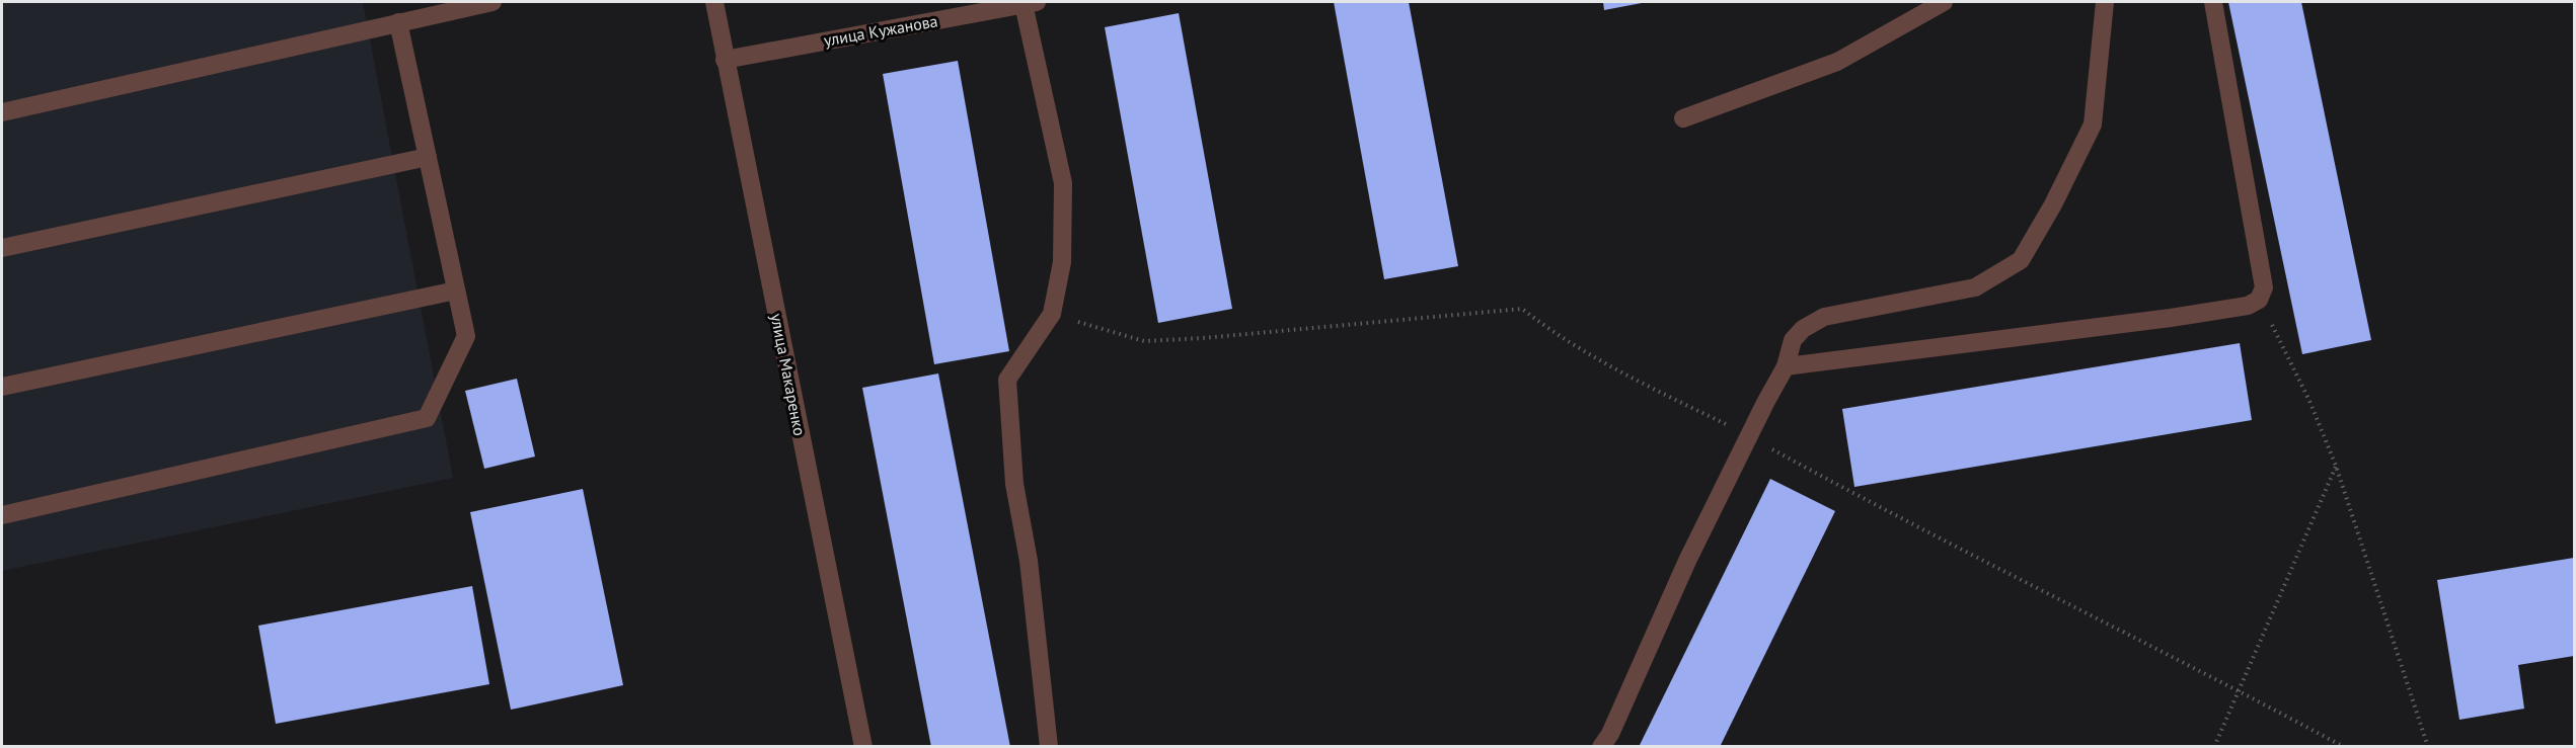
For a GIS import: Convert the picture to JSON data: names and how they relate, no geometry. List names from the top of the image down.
{
  "streets": {
    "street": ["улица Кужанова", "улица Макаренко"]
  },
  "crossings": [
    ["улица Кужанова", "улица Макаренко"]
  ]
}
